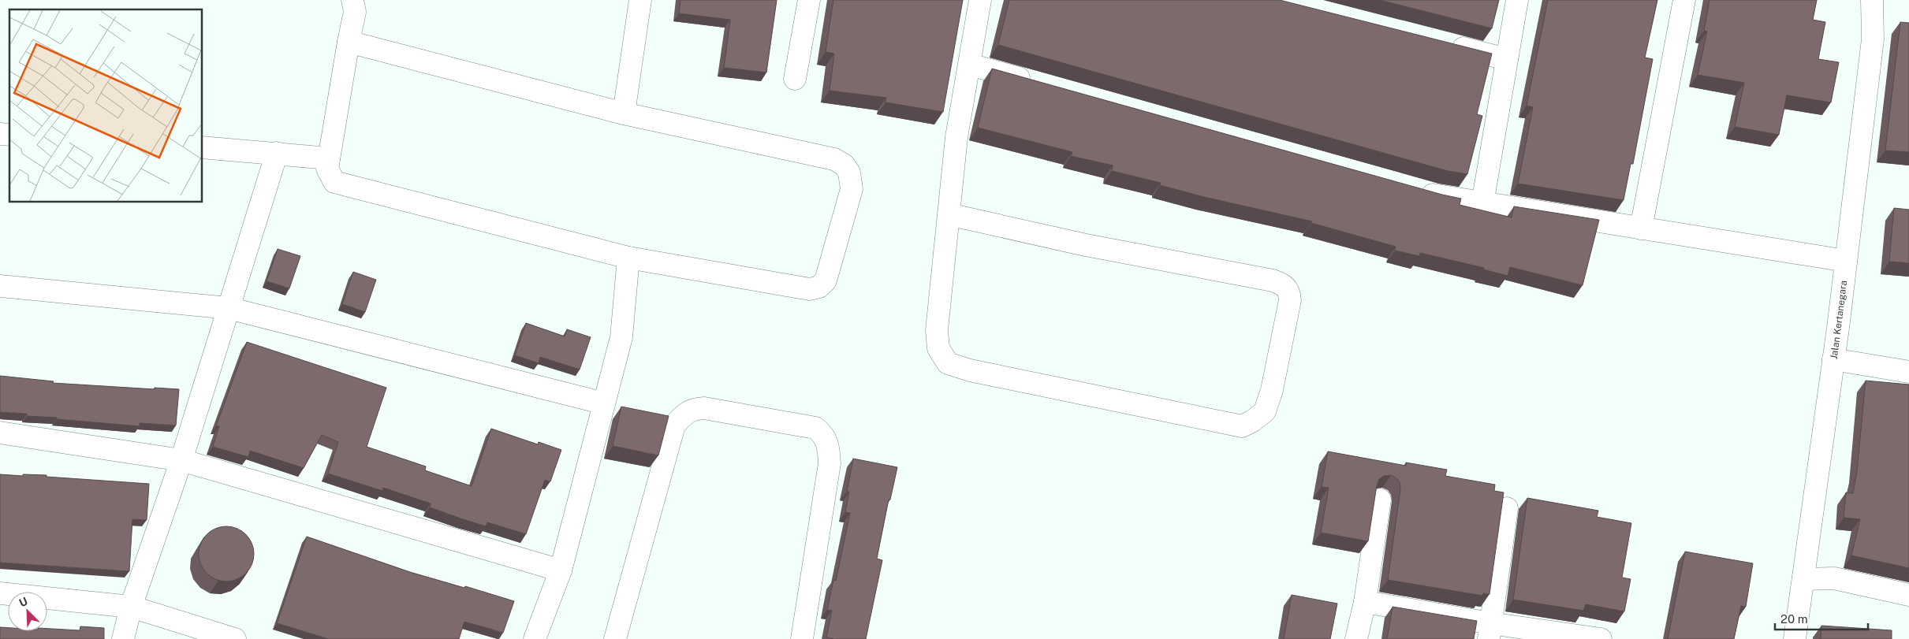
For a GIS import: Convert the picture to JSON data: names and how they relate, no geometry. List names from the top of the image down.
{
  "streets": {
    "street": ["Jalan Kertanegara"]
  },
  "scale_bar": "20 m",
  "north": "top left"
}
